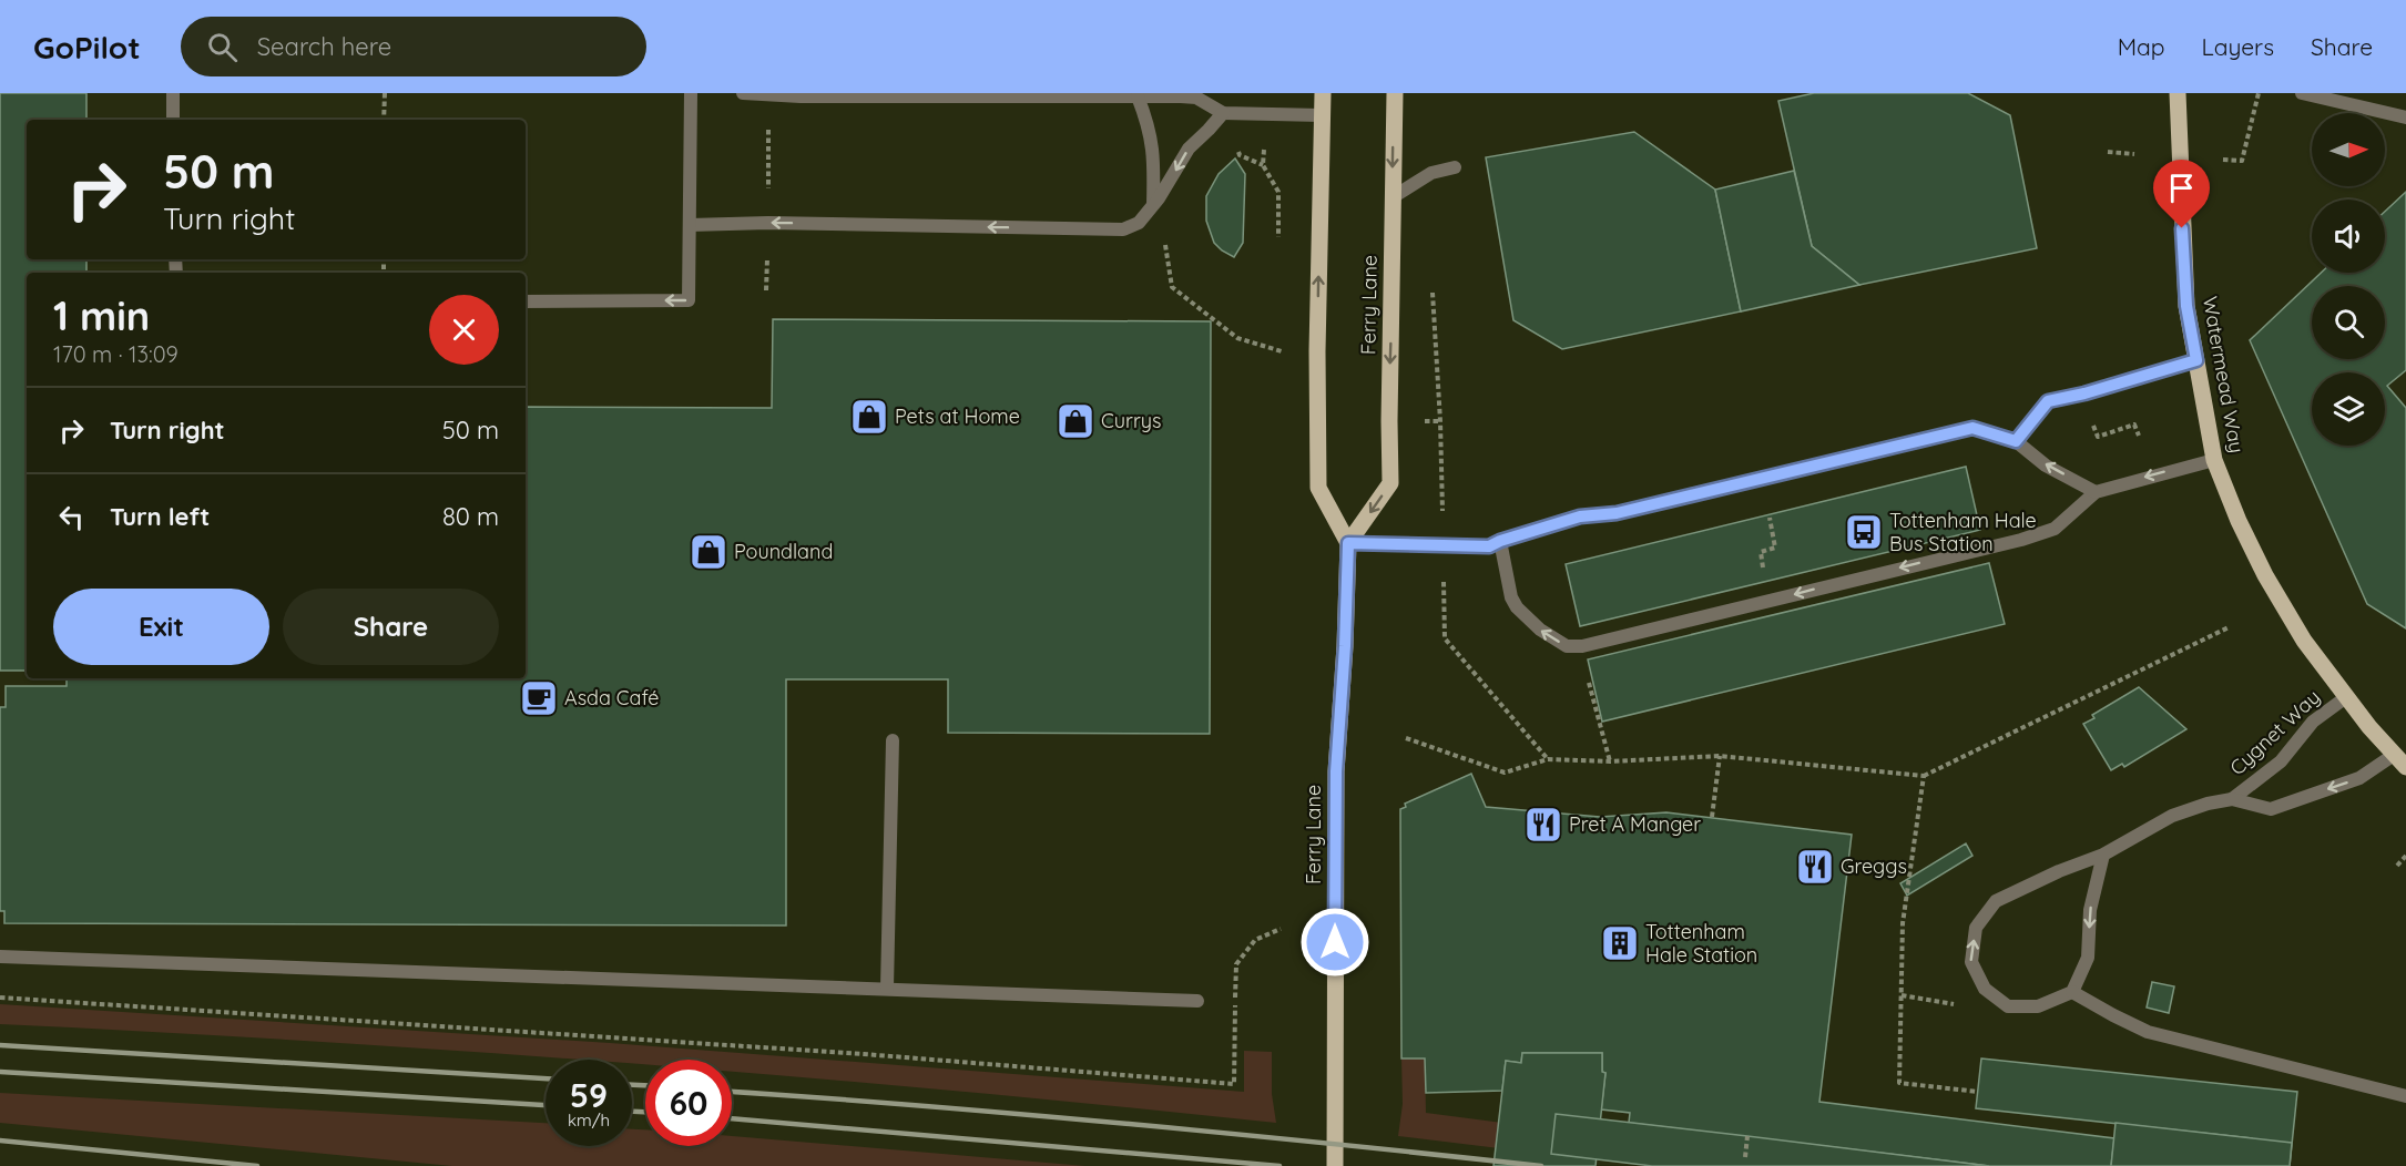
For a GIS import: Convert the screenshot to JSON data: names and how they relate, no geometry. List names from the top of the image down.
{
  "streets": {
    "main road": ["Ferry Lane", "Watermead Way"],
    "street": ["Cygnet Way"]
  },
  "crossings": [
    ["Watermead Way", "Cygnet Way"]
  ],
  "places": {
    "shop": ["Pets at Home", "Currys", "Poundland"],
    "bus stop": ["Tottenham Hale Bus Station"],
    "cafe": ["Asda Café"],
    "restaurant": ["Pret A Manger", "Greggs"],
    "building": ["Tottenham Hale Station"]
  },
  "north": "right",
  "page": {
    "header": "GoPilot",
    "search": "Search here",
    "nav": ["Map", "Layers", "Share"],
    "turn": ["50 m", "Turn right"],
    "heading": ["1 min", "170 m · 13:09"],
    "list": [
      {
        "name": "Turn right",
        "value": "50 m"
      },
      {
        "name": "Turn left",
        "value": "80 m"
      }
    ],
    "buttons": ["Exit", "Share"],
    "speed": "59 km/h",
    "limit": "60"
  }
}
